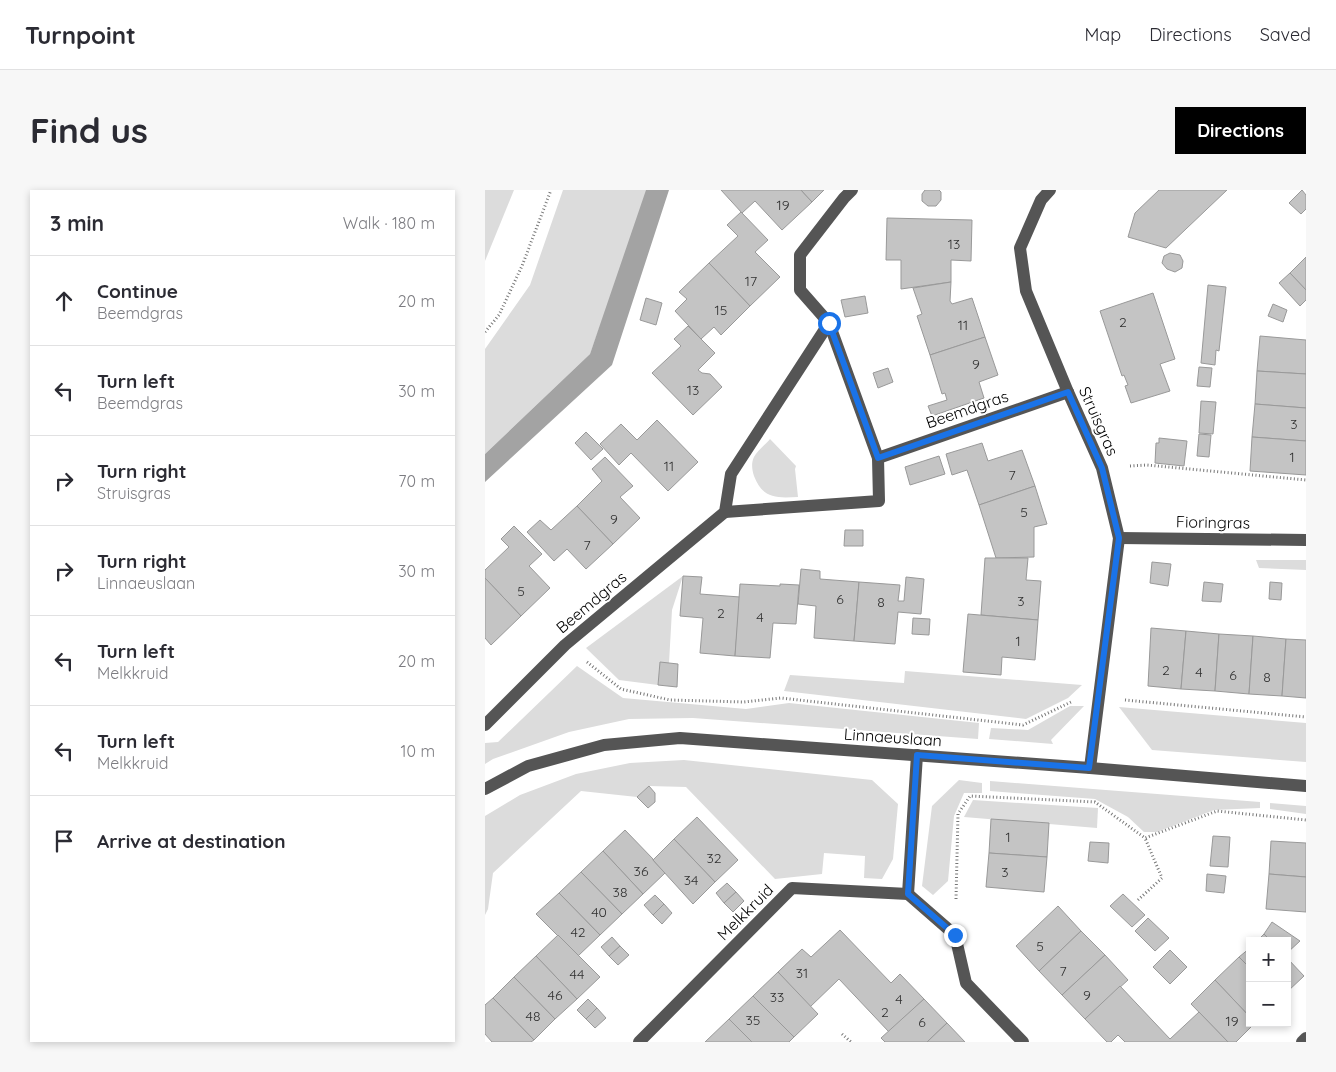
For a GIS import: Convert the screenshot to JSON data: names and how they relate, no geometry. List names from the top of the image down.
{
  "streets": {
    "street": [
      "Beemdgras",
      "Struisgras",
      "Fioringras",
      "Linnaeuslaan",
      "Melkkruid"
    ]
  },
  "crossings": [
    ["Beemdgras", "Struisgras"],
    ["Struisgras", "Fioringras"],
    ["Struisgras", "Linnaeuslaan"]
  ],
  "house_numbers": [
    "19",
    "13",
    "17",
    "15",
    "2",
    "11",
    "9",
    "13",
    "3",
    "1",
    "11",
    "7",
    "5",
    "9",
    "7",
    "5",
    "6",
    "3",
    "8",
    "2",
    "4",
    "1",
    "2",
    "4",
    "6",
    "8",
    "1",
    "32",
    "36",
    "3",
    "34",
    "38",
    "40",
    "42",
    "5",
    "7",
    "31",
    "44",
    "46",
    "9",
    "33",
    "4",
    "2",
    "48",
    "35",
    "19",
    "6"
  ],
  "page": {
    "header": "Turnpoint",
    "nav": ["Map", "Directions", "Saved"],
    "buttons": "Directions",
    "title": "Find us",
    "heading": ["3 min", "Walk · 180 m"],
    "list": [
      ["Continue", "Beemdgras", "20 m"],
      ["Turn left", "Beemdgras", "30 m"],
      ["Turn right", "Struisgras", "70 m"],
      ["Turn right", "Linnaeuslaan", "30 m"],
      ["Turn left", "Melkkruid", "20 m"],
      ["Turn left", "Melkkruid", "10 m"],
      "Arrive at destination"
    ],
    "map_buttons": ["+", "−"]
  }
}
